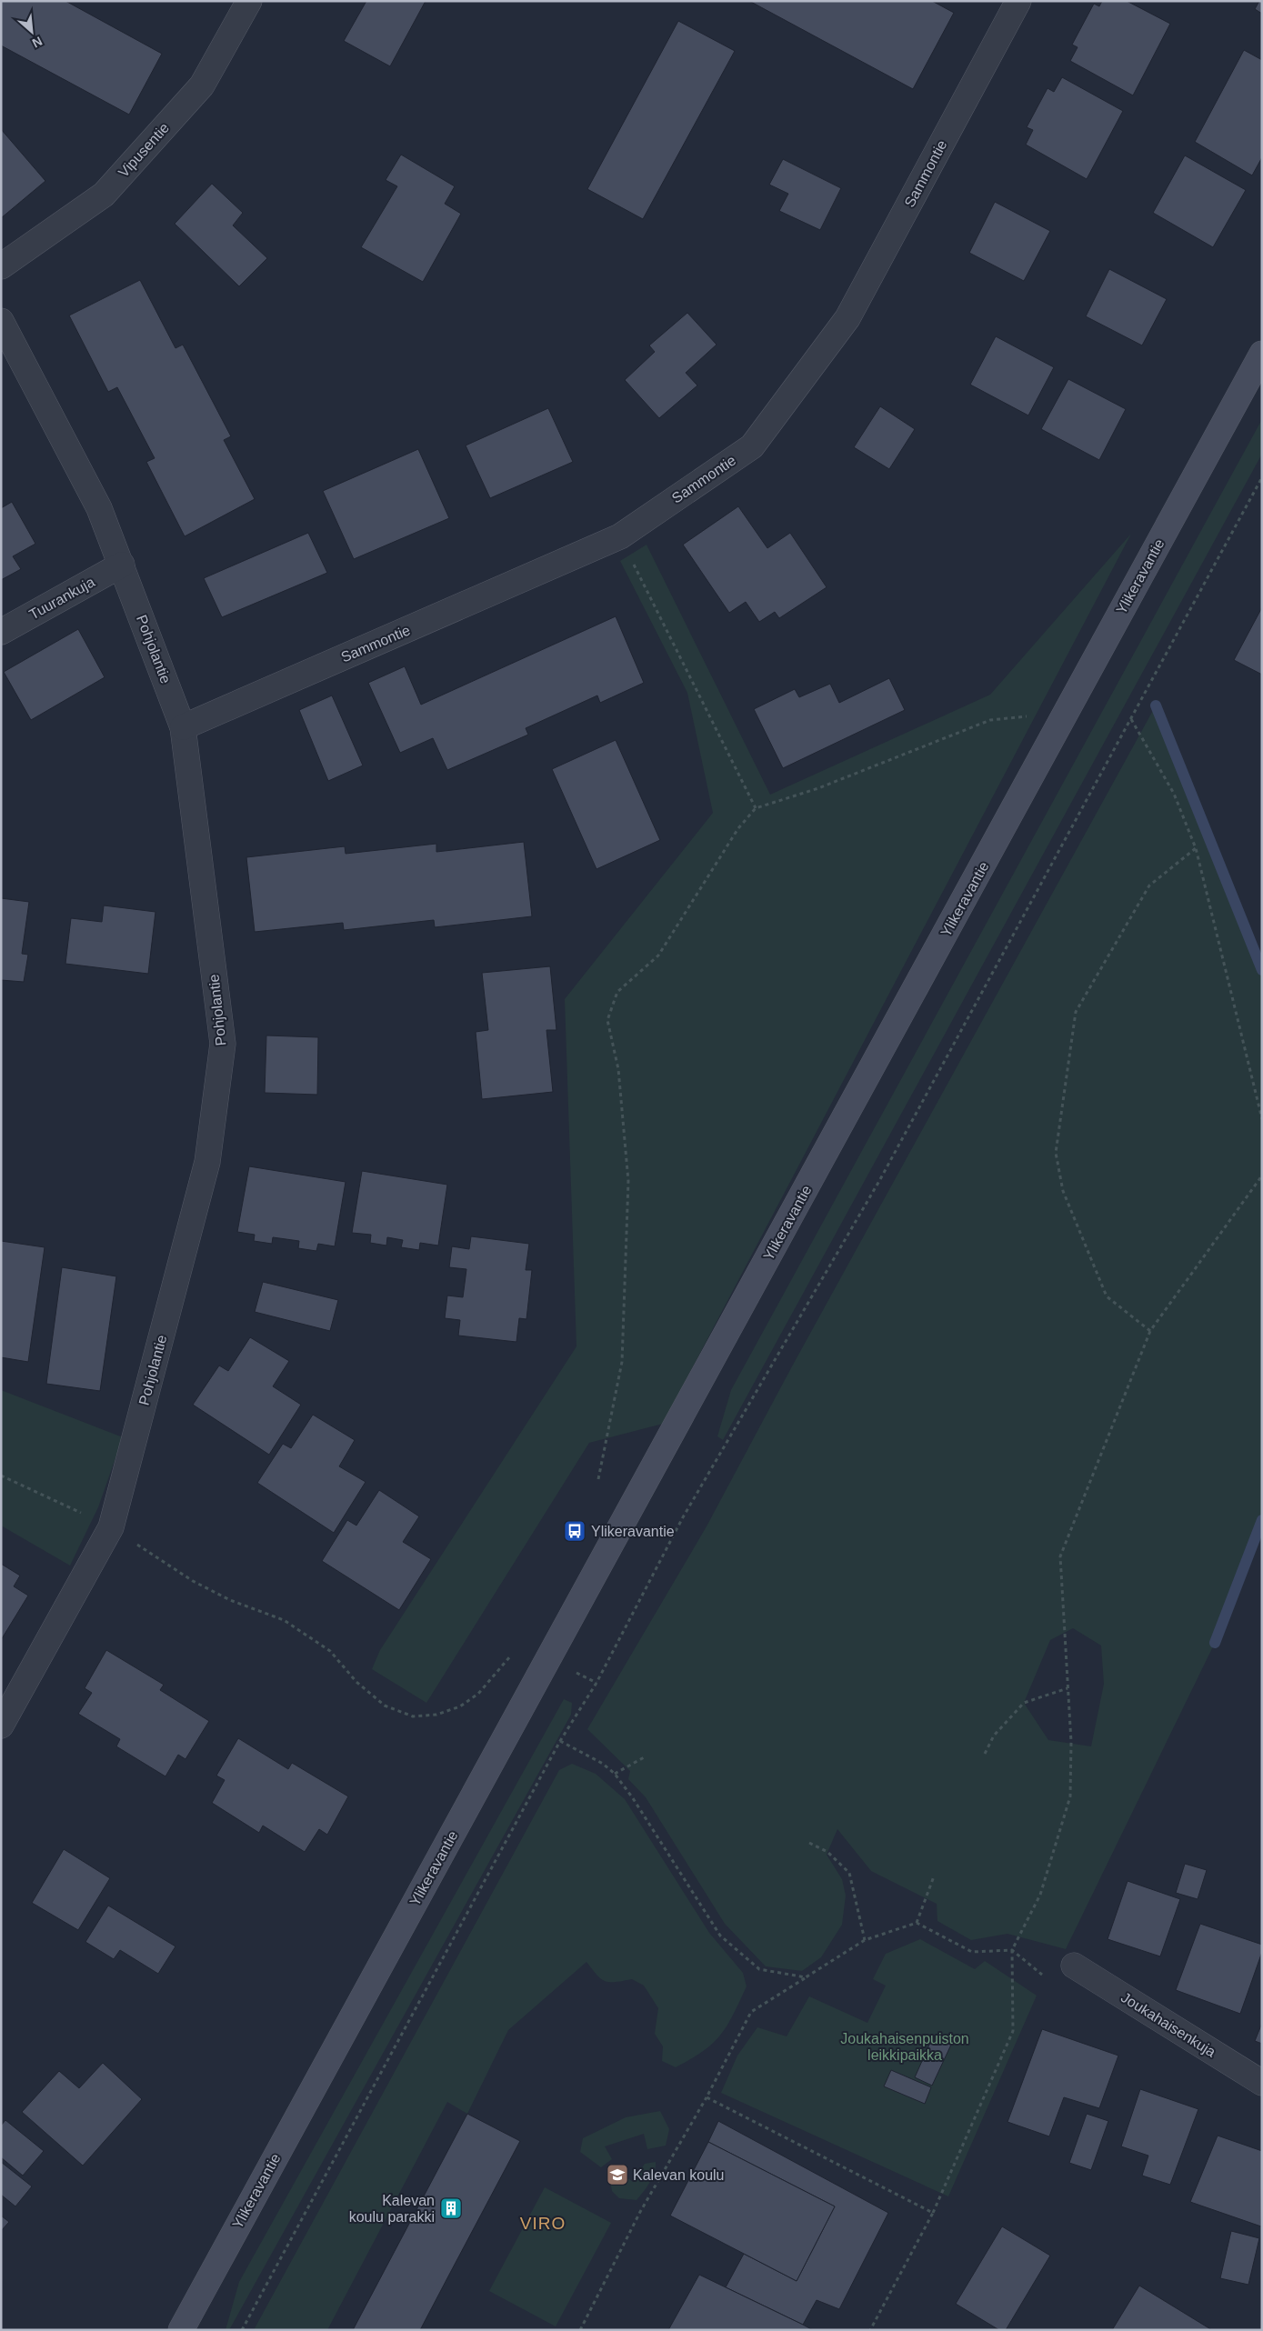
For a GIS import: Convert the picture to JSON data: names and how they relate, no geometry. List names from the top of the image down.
{
  "streets": {
    "street": [
      "Vipusentie",
      "Sammontie",
      "Ylikeravantie",
      "Tuurankuja",
      "Pohjolantie",
      "Joukahaisenkuja"
    ]
  },
  "crossings": [
    ["Sammontie", "Pohjolantie"],
    ["Tuurankuja", "Pohjolantie"]
  ],
  "districts": ["VIRO"],
  "parks": ["Joukahaisenpuiston leikkipaikka"],
  "places": {
    "bus stop": ["Ylikeravantie"],
    "school or university": ["Kalevan koulu"],
    "building": ["Kalevan koulu parakki"]
  },
  "north": "bottom right"
}
